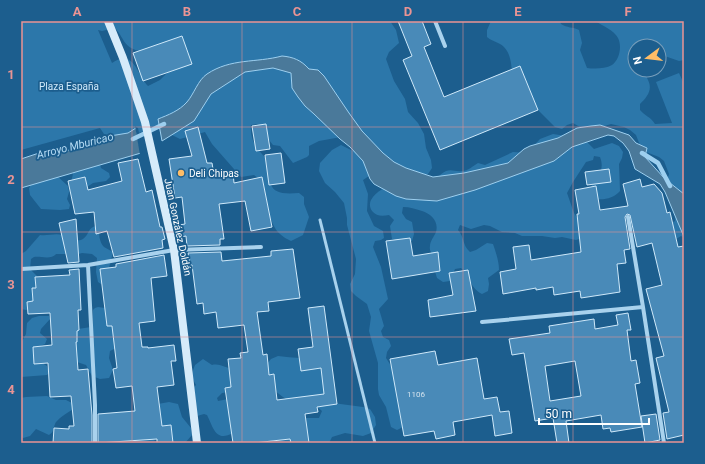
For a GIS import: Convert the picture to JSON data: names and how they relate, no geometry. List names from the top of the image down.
{
  "streets": {
    "street": ["Juan González Doldán"]
  },
  "water": ["Arroyo Mburicao"],
  "parks": ["Plaza España"],
  "places": ["Deli Chipas"],
  "house_numbers": ["1106"],
  "scale_bar": "50 m",
  "north": "left",
  "grid": {
    "columns": [
      "A",
      "B",
      "C",
      "D",
      "E",
      "F"
    ],
    "rows": [
      "1",
      "2",
      "3",
      "4"
    ]
  }
}
